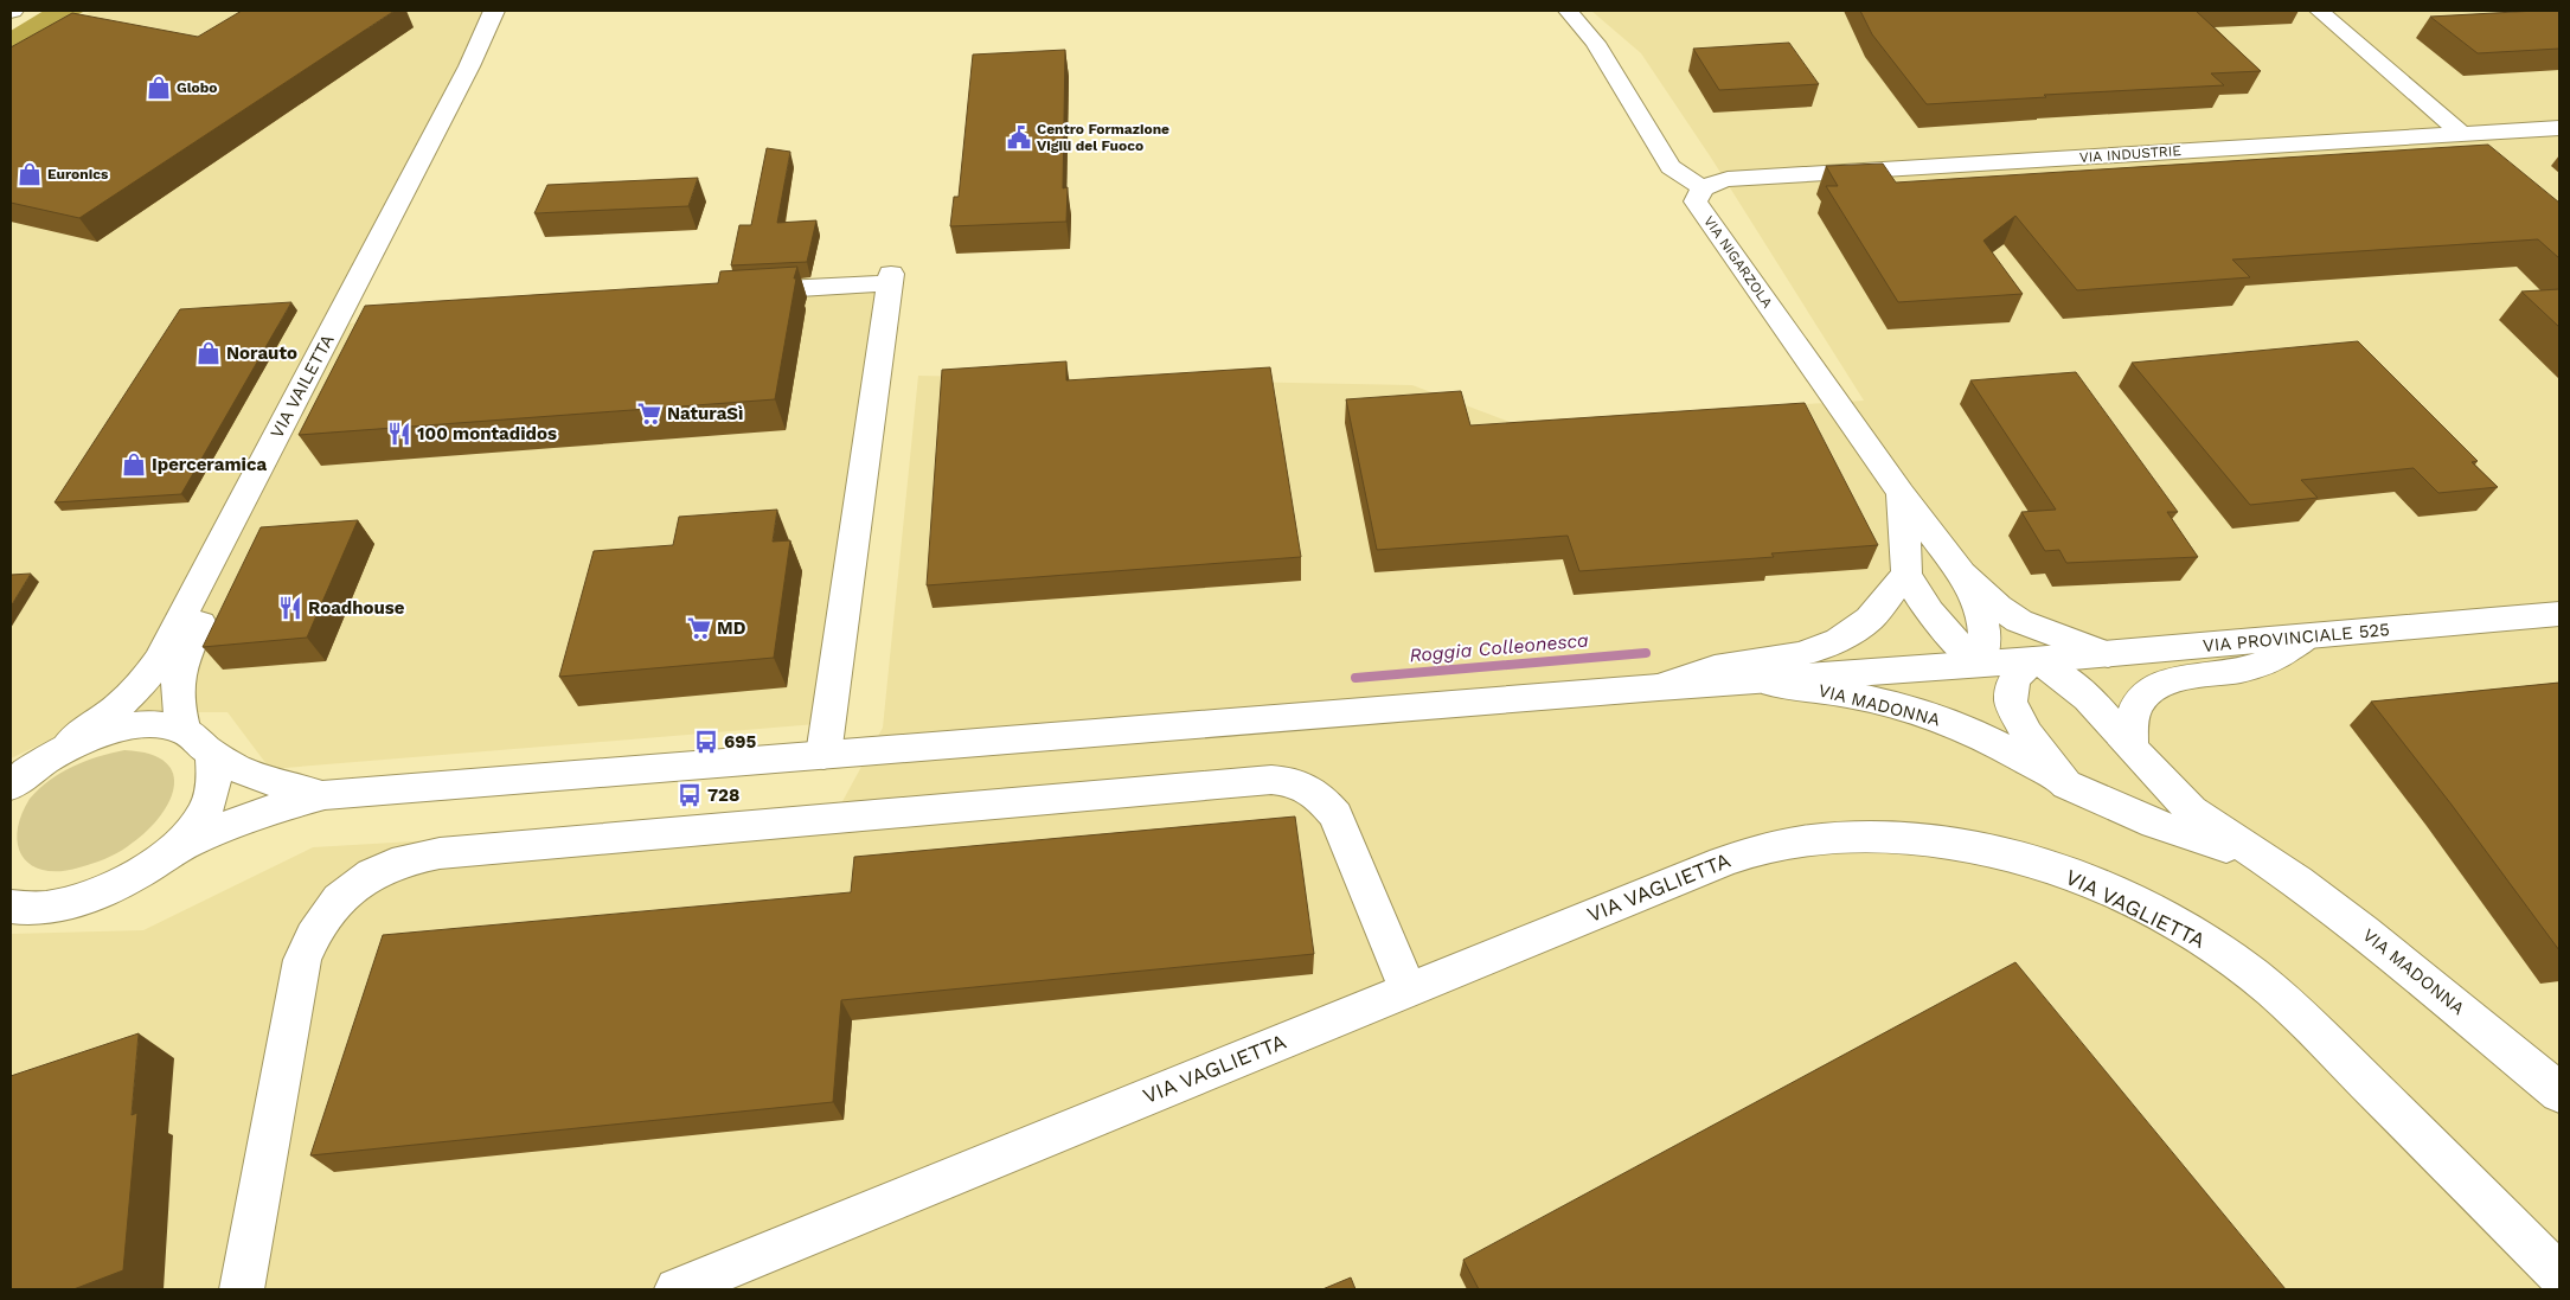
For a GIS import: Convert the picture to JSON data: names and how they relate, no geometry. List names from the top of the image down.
{
  "streets": {
    "street": [
      "VIA INDUSTRIE",
      "VIA NIGARZOLA",
      "VIA VAILETTA",
      "VIA PROVINCIALE 525",
      "VIA MADONNA",
      "VIA VAGLIETTA"
    ]
  },
  "crossings": [
    ["VIA INDUSTRIE", "VIA NIGARZOLA"],
    ["VIA NIGARZOLA", "VIA PROVINCIALE 525"],
    ["VIA PROVINCIALE 525", "VIA MADONNA"]
  ],
  "water": ["Roggia Colleonesca"],
  "places": {
    "shop": [
      "Globo",
      "Euronics",
      "Norauto",
      "Iperceramica"
    ],
    "public building": ["Centro Formazione Vigili del Fuoco"],
    "supermarket": ["NaturaSì", "MD"],
    "restaurant": ["100 montadidos", "Roadhouse"],
    "bus stop": ["695", "728"]
  }
}
